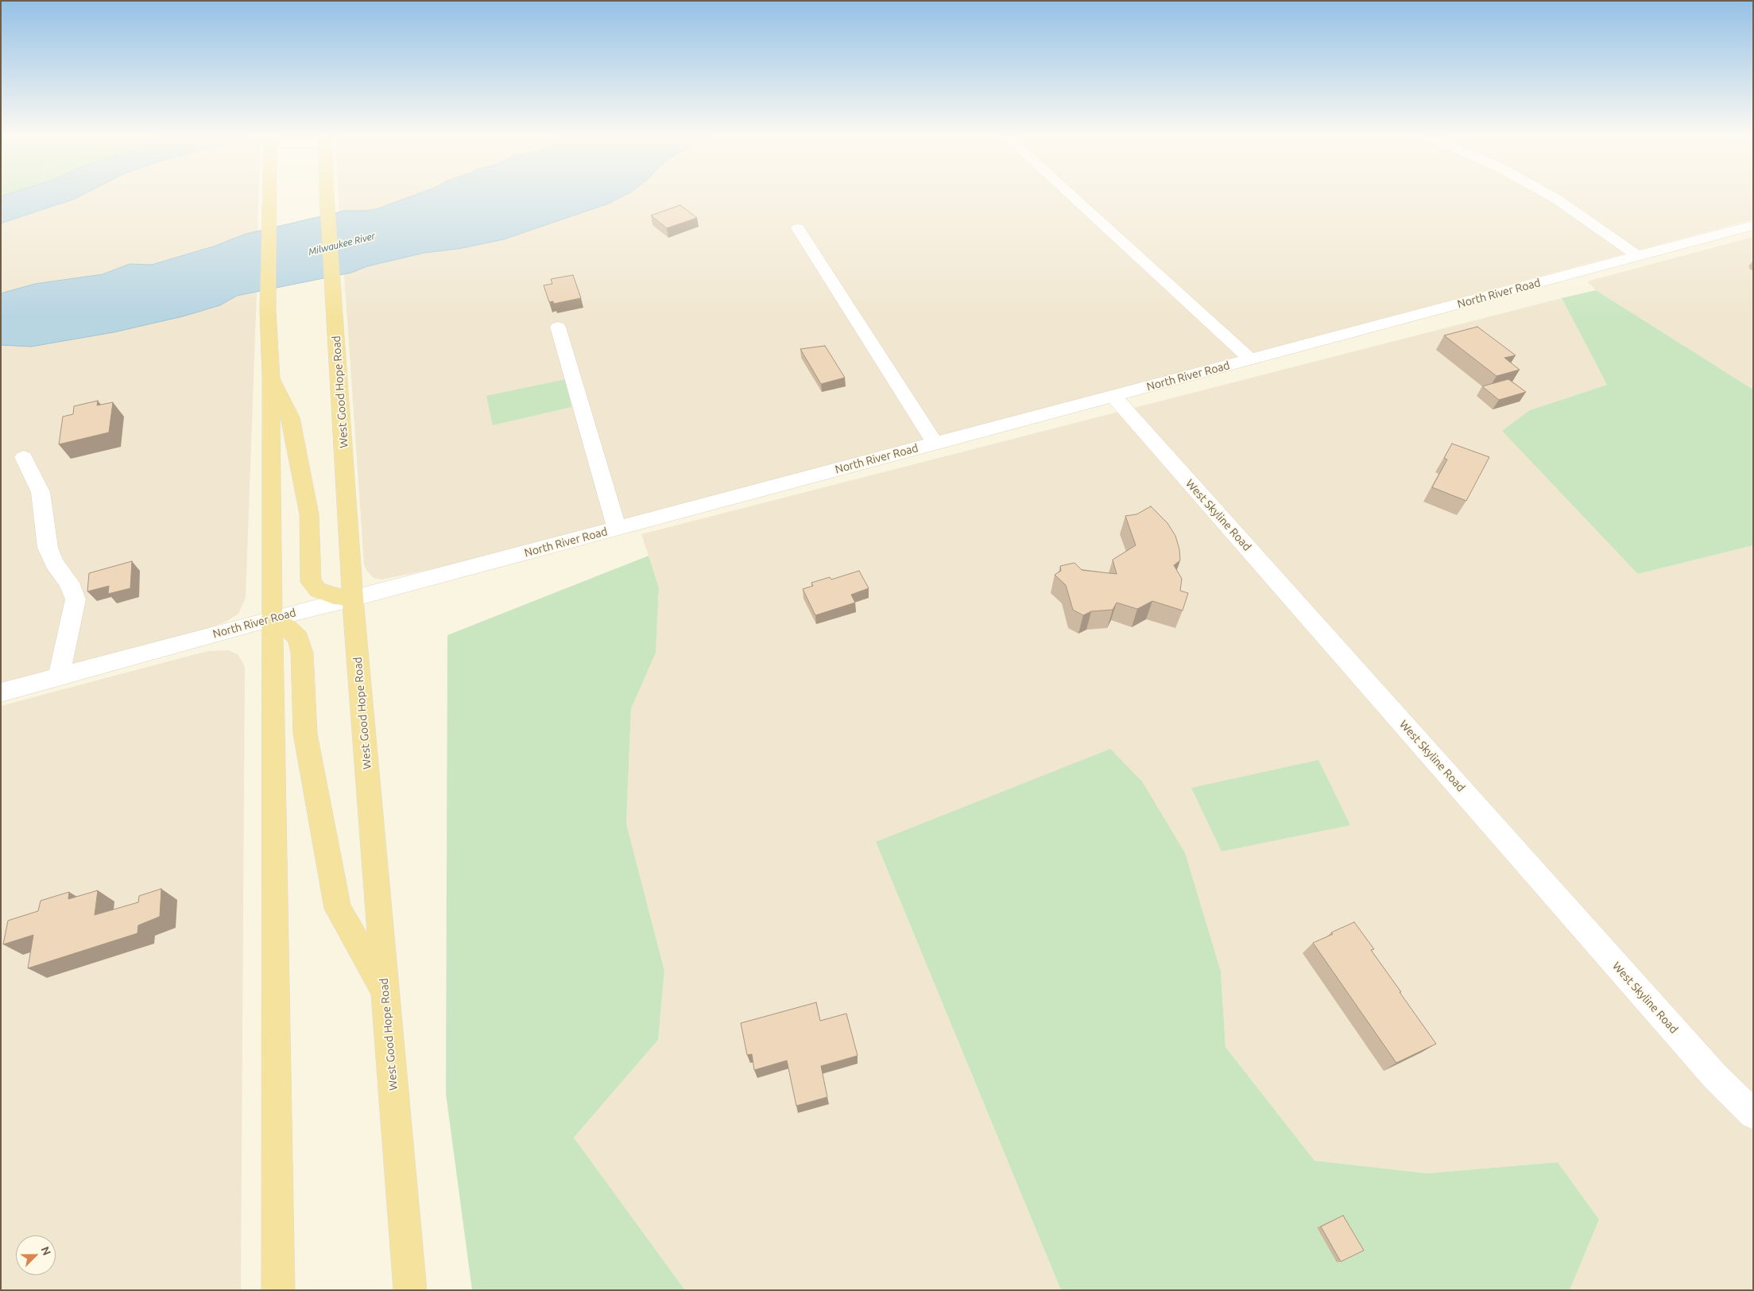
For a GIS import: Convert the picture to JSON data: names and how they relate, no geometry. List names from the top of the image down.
{
  "streets": {
    "main road": ["West Good Hope Road"],
    "street": ["North River Road", "West Skyline Road"]
  },
  "crossings": [
    ["North River Road", "West Good Hope Road"],
    ["North River Road", "West Skyline Road"]
  ],
  "water": ["Milwaukee River"],
  "north": "top right"
}
